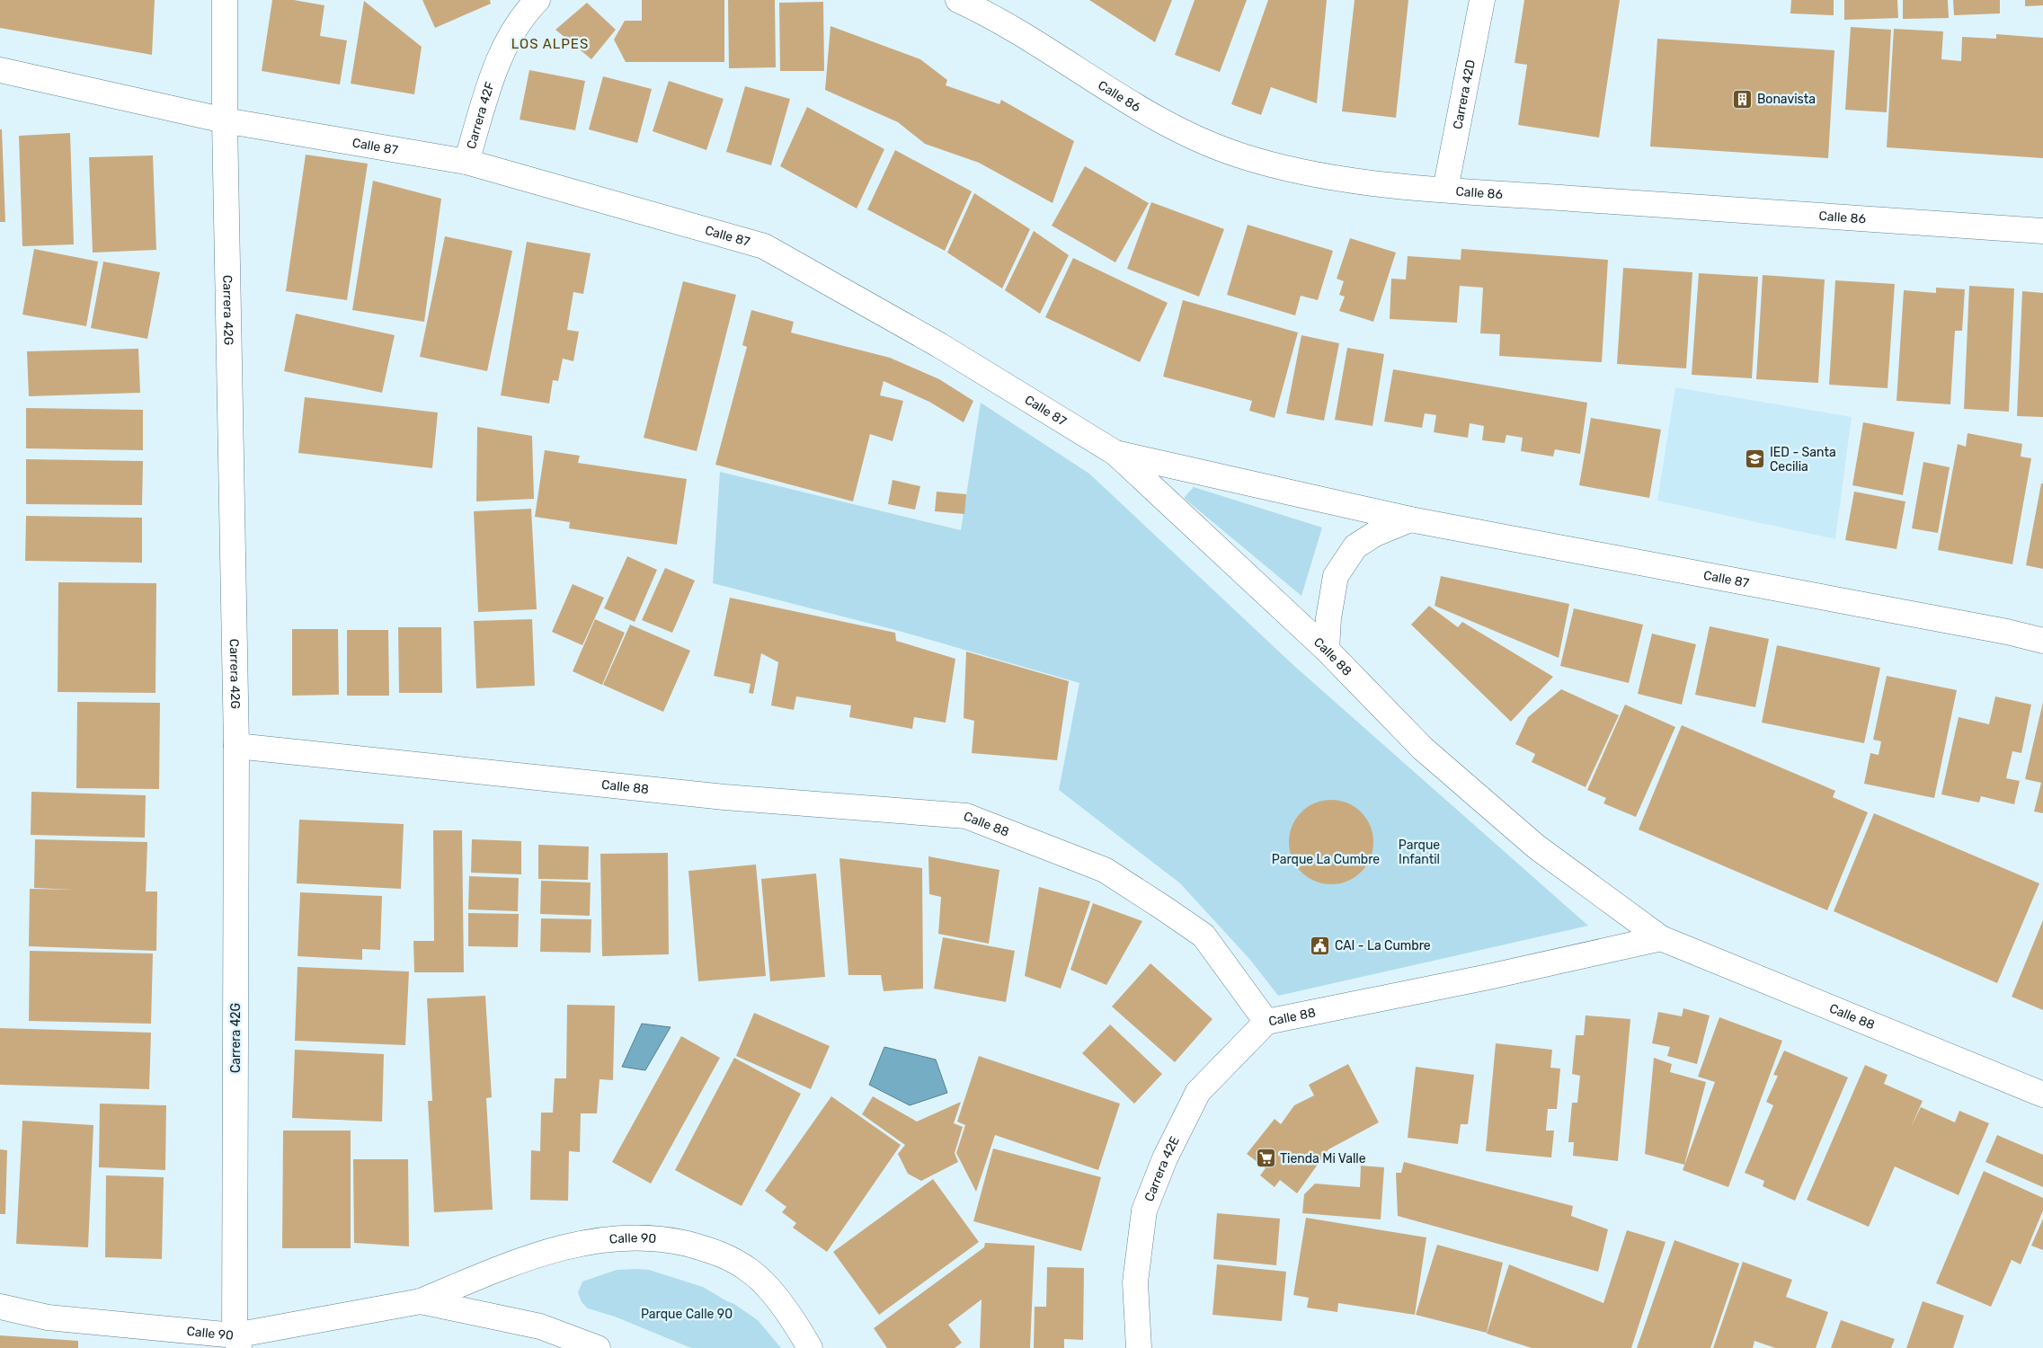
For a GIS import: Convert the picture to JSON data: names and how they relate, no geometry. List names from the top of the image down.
{
  "streets": {
    "street": [
      "Carrera 42D",
      "Calle 86",
      "Carrera 42F",
      "Calle 87",
      "Carrera 42G",
      "Calle 88",
      "Carrera 42E",
      "Calle 90"
    ]
  },
  "crossings": [
    ["Carrera 42D", "Calle 86"],
    ["Carrera 42F", "Calle 87"],
    ["Calle 87", "Carrera 42G"],
    ["Calle 87", "Calle 88"],
    ["Carrera 42G", "Calle 88"],
    ["Carrera 42G", "Calle 90"],
    ["Calle 88", "Carrera 42E"]
  ],
  "districts": ["LOS ALPES"],
  "parks": ["Parque Infantil", "Parque La Cumbre", "Parque Calle 90"],
  "places": {
    "building": ["Bonavista"],
    "school or university": ["IED - Santa Cecilia"],
    "public building": ["CAI - La Cumbre"],
    "supermarket": ["Tienda Mi Valle"]
  }
}
